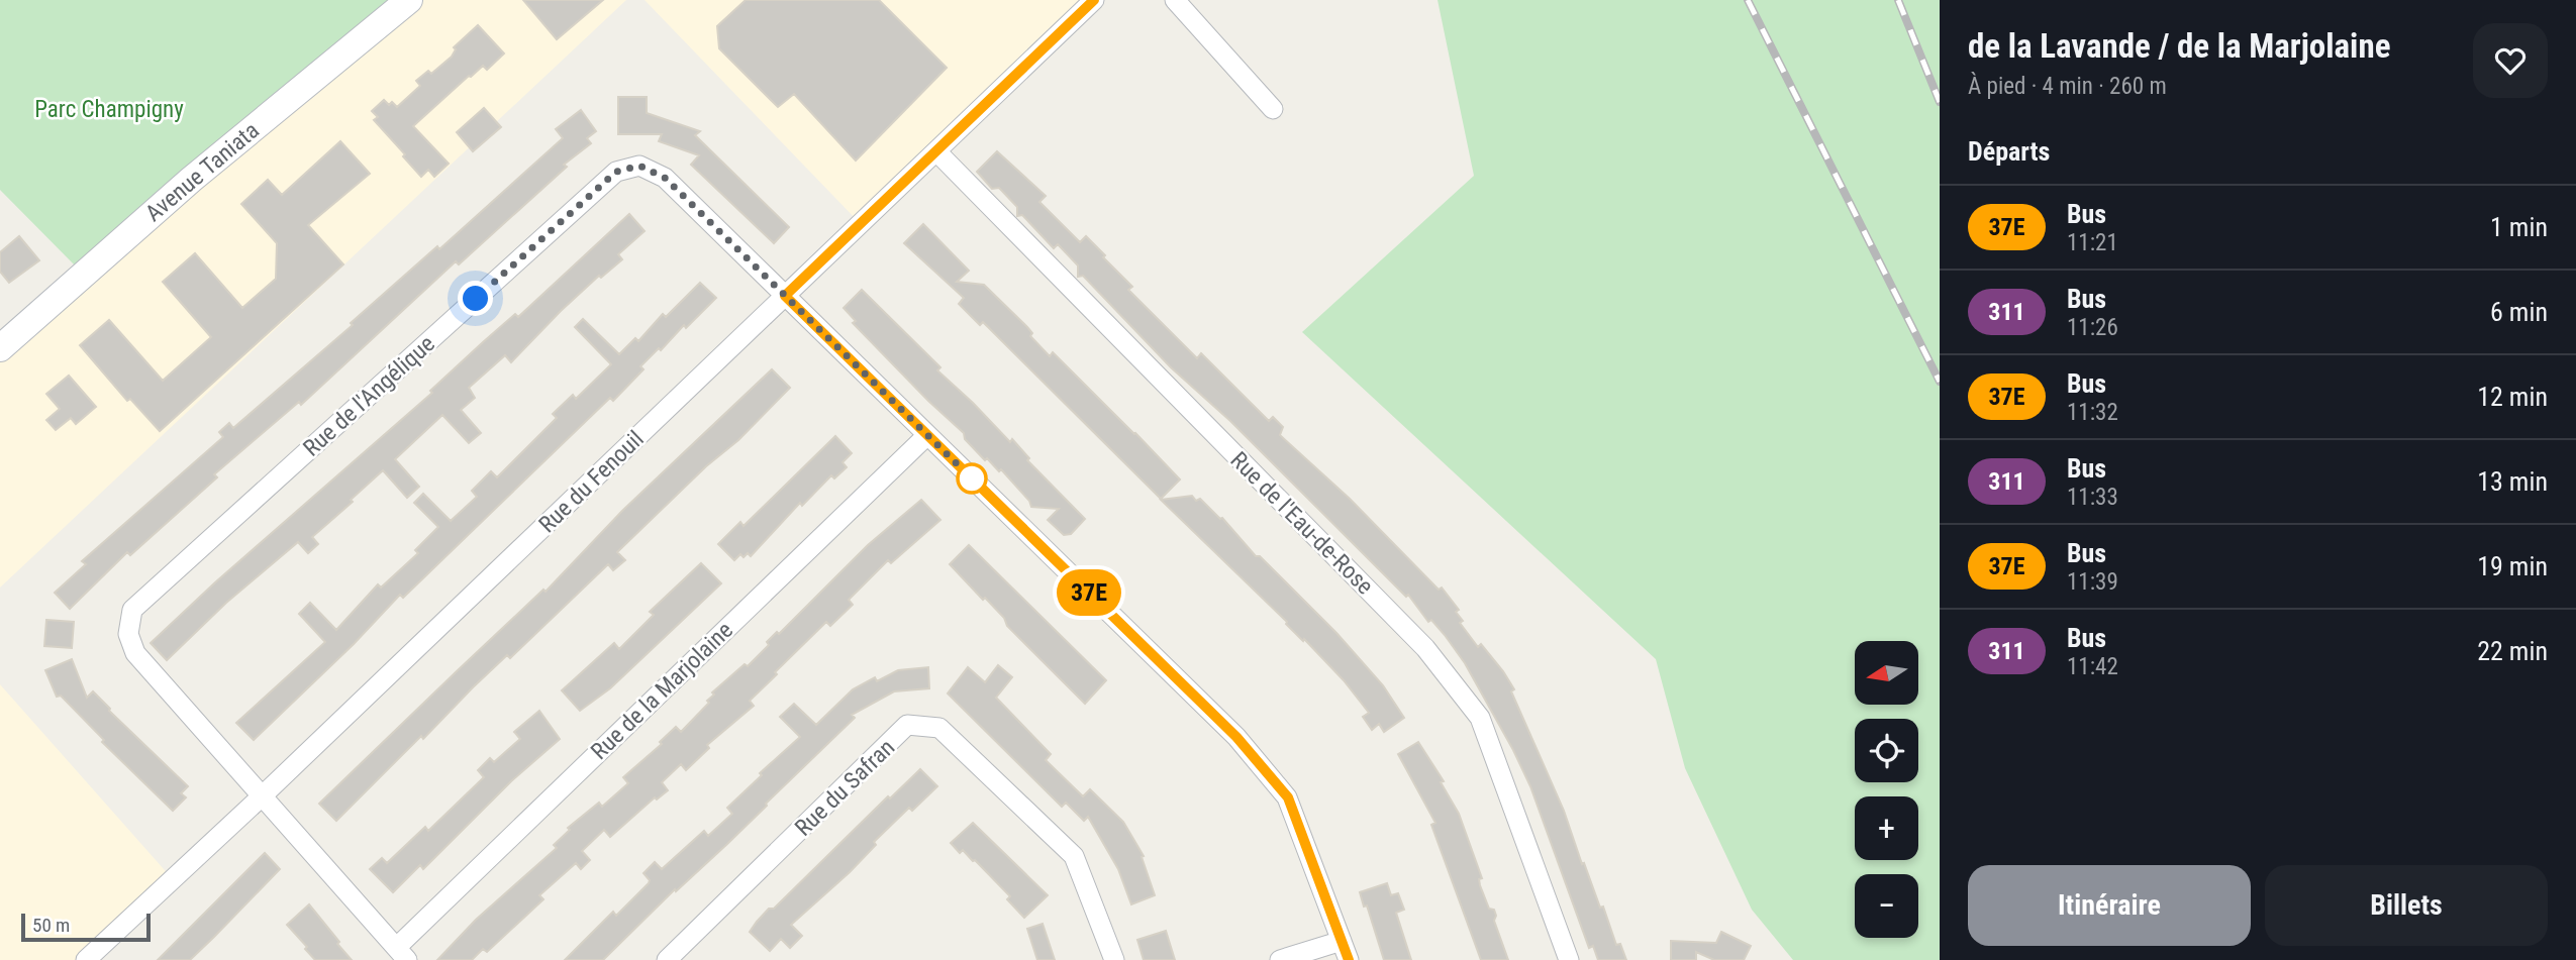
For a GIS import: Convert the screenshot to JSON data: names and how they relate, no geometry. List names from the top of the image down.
{
  "streets": {
    "main road": ["Avenue Taniata"],
    "street": [
      "Rue de l'Angélique",
      "Rue du Fenouil",
      "Rue de l'Eau-de-Rose",
      "Rue de la Marjolaine",
      "Rue du Safran"
    ]
  },
  "crossings": [
    ["Rue de l'Angélique", "Rue du Fenouil"],
    ["Rue de l'Angélique", "Rue de la Marjolaine"],
    ["Rue du Fenouil", "Rue de l'Eau-de-Rose"]
  ],
  "parks": ["Parc Champigny"],
  "lines": ["bus line 37E"],
  "scale_bar": "50 m",
  "north": "left",
  "page": {
    "on_map": "37E",
    "heading": [
      ["de la Lavande / de la Marjolaine", "À pied · 4 min · 260 m"],
      "Départs"
    ],
    "list": [
      {
        "mark": "37E",
        "name": "Bus",
        "note": "11:21",
        "value": "1 min"
      },
      {
        "mark": "311",
        "name": "Bus",
        "note": "11:26",
        "value": "6 min"
      },
      {
        "mark": "37E",
        "name": "Bus",
        "note": "11:32",
        "value": "12 min"
      },
      {
        "mark": "311",
        "name": "Bus",
        "note": "11:33",
        "value": "13 min"
      },
      {
        "mark": "37E",
        "name": "Bus",
        "note": "11:39",
        "value": "19 min"
      },
      {
        "mark": "311",
        "name": "Bus",
        "note": "11:42",
        "value": "22 min"
      }
    ],
    "map_buttons": ["+", "−"],
    "buttons": ["Itinéraire", "Billets"],
    "scale": "50 m"
  }
}
